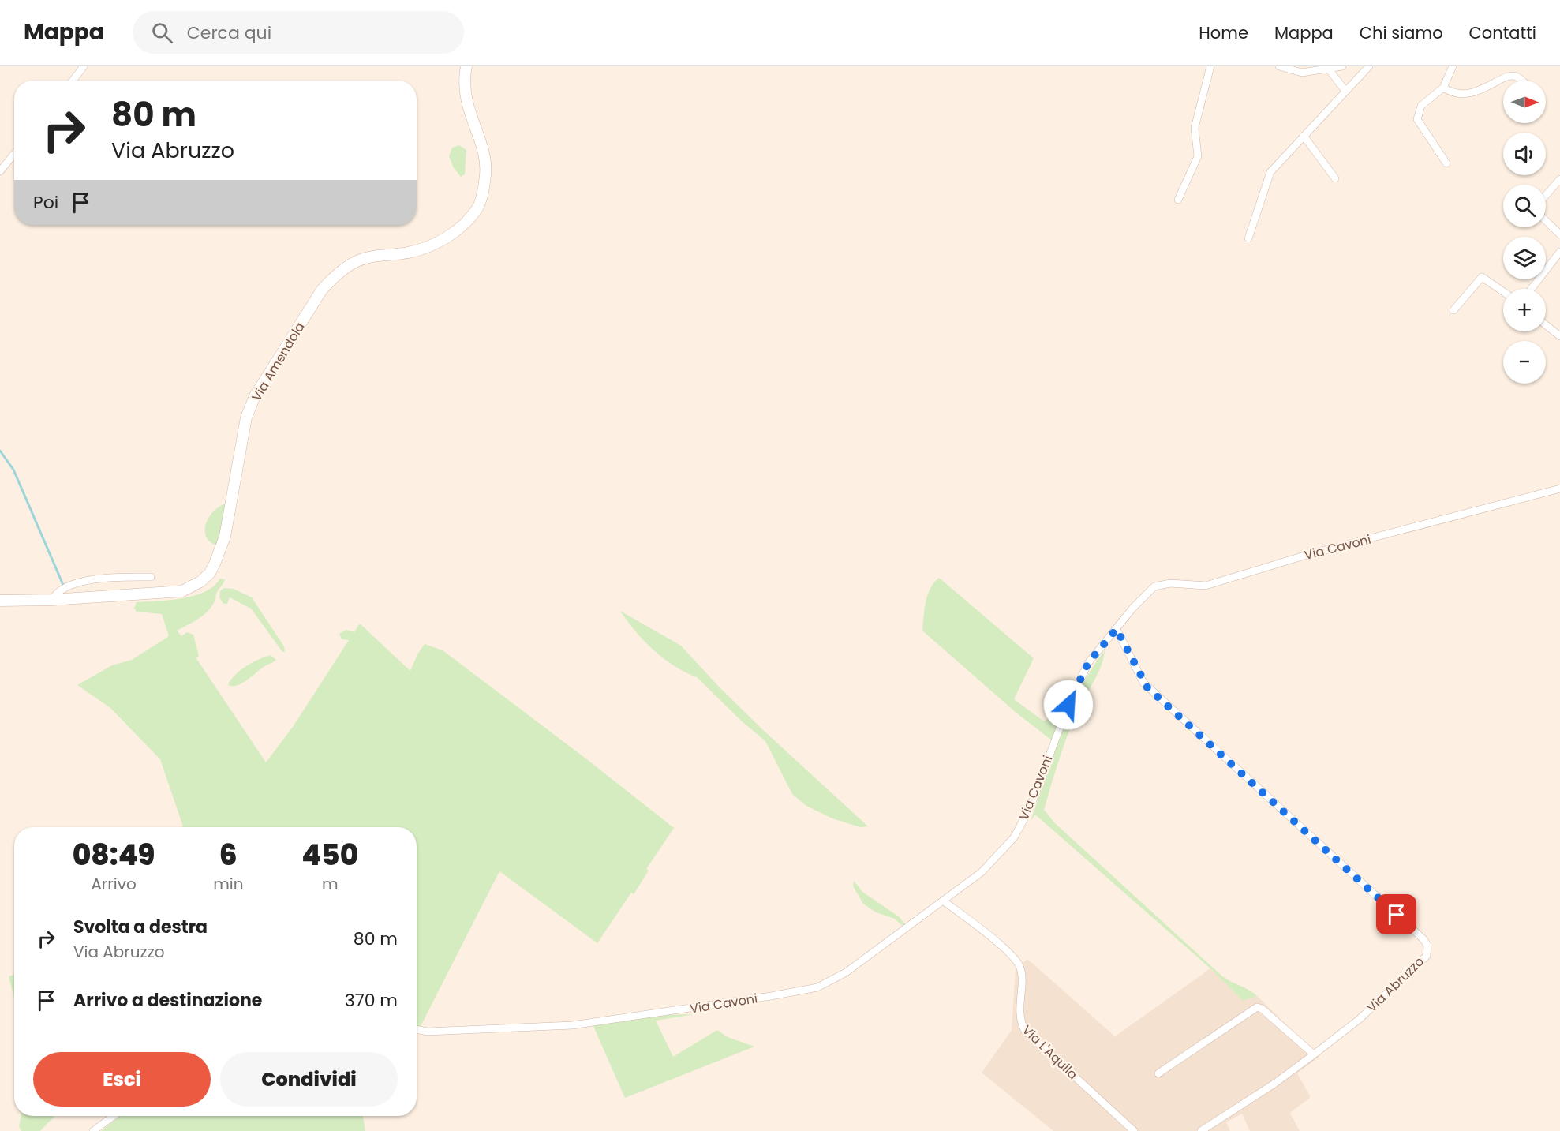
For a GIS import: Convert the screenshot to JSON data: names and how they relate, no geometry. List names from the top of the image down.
{
  "streets": {
    "main road": ["Via Amendola"],
    "street": ["Via Cavoni", "Via Abruzzo", "Via L'Aquila"]
  },
  "crossings": [
    ["Via Cavoni", "Via Abruzzo"],
    ["Via Cavoni", "Via L'Aquila"]
  ],
  "north": "right",
  "page": {
    "header": "Mappa",
    "search": "Cerca qui",
    "nav": [
      "Home",
      "Mappa",
      "Chi siamo",
      "Contatti"
    ],
    "map_buttons": ["+", "−"],
    "turn": ["80 m", "Via Abruzzo"],
    "then": "Poi",
    "eta": [
      "08:49",
      "Arrivo",
      "6",
      "min",
      "450",
      "m"
    ],
    "list": [
      {
        "name": "Svolta a destra",
        "note": "Via Abruzzo",
        "value": "80 m"
      },
      {
        "name": "Arrivo a destinazione",
        "value": "370 m"
      }
    ],
    "buttons": ["Esci", "Condividi"]
  }
}
